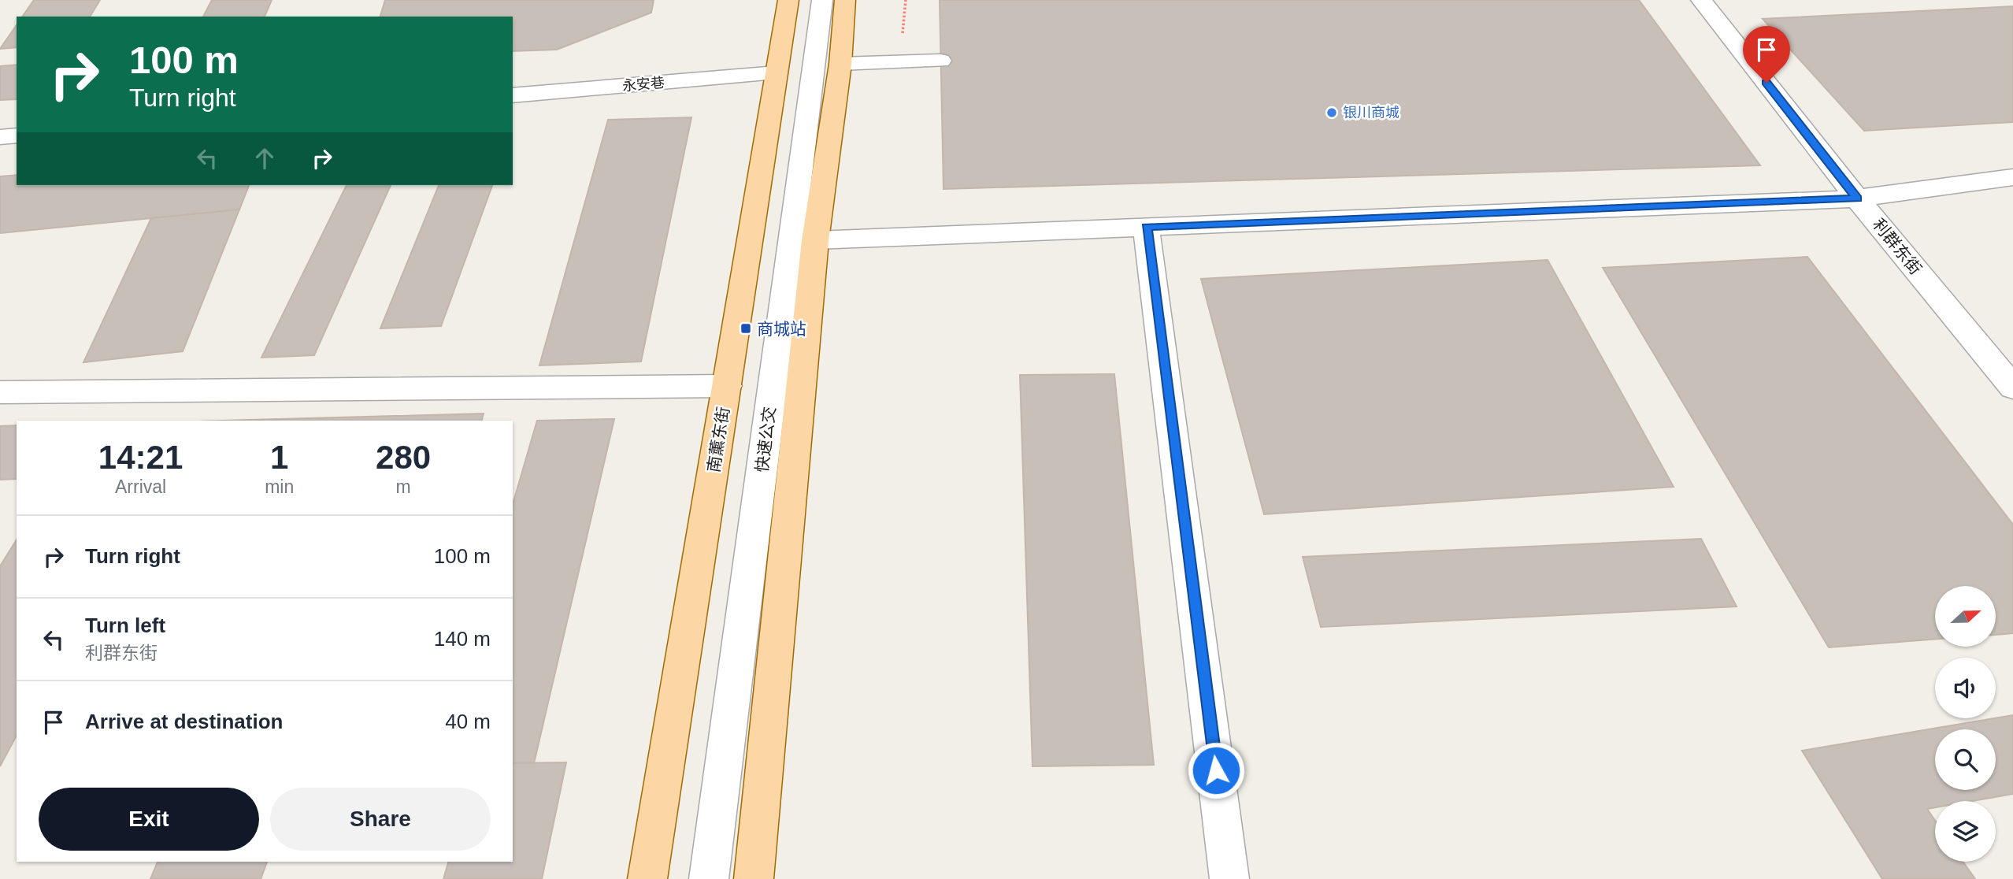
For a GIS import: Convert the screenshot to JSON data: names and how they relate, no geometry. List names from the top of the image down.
{
  "streets": {
    "main road": ["南薰东街"],
    "street": ["永安巷", "利群东街", "快速公交"]
  },
  "crossings": [
    ["永安巷", "南薰东街"]
  ],
  "places": {
    "other": ["银川商城"],
    "transit": ["商城站"]
  },
  "north": "right",
  "page": {
    "turn": ["100 m", "Turn right"],
    "eta": [
      "14:21",
      "Arrival",
      "1",
      "min",
      "280",
      "m"
    ],
    "list": [
      {
        "name": "Turn right",
        "value": "100 m"
      },
      {
        "name": "Turn left",
        "note": "利群东街",
        "value": "140 m"
      },
      {
        "name": "Arrive at destination",
        "value": "40 m"
      }
    ],
    "buttons": ["Exit", "Share"]
  }
}
